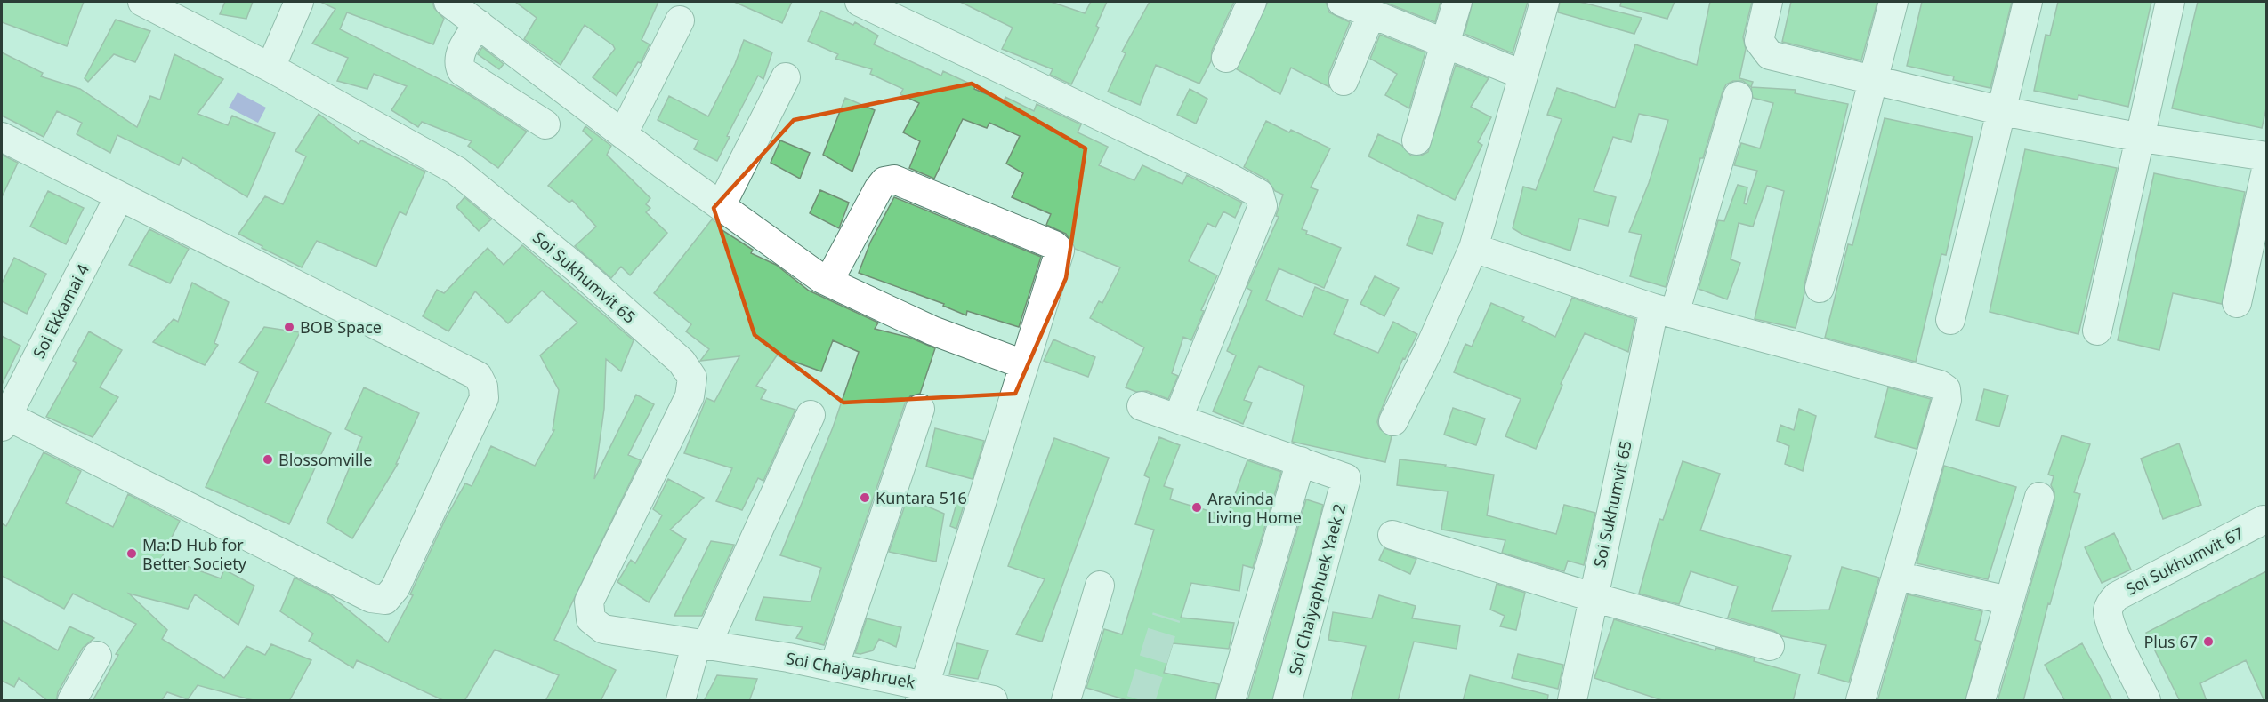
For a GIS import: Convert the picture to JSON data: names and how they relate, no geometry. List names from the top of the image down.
{
  "streets": {
    "street": [
      "Soi Sukhumvit 65",
      "Soi Ekkamai 4",
      "Soi Sukhumvit 67",
      "Soi Chaiyaphuek Yaek 2",
      "Soi Chaiyaphruek"
    ]
  },
  "crossings": [
    ["Soi Sukhumvit 65", "Soi Chaiyaphruek"]
  ],
  "places": [
    "BOB Space",
    "Blossomville",
    "Kuntara 516",
    "Aravinda Living Home",
    "Ma:D Hub for Better Society",
    "Plus 67"
  ]
}
